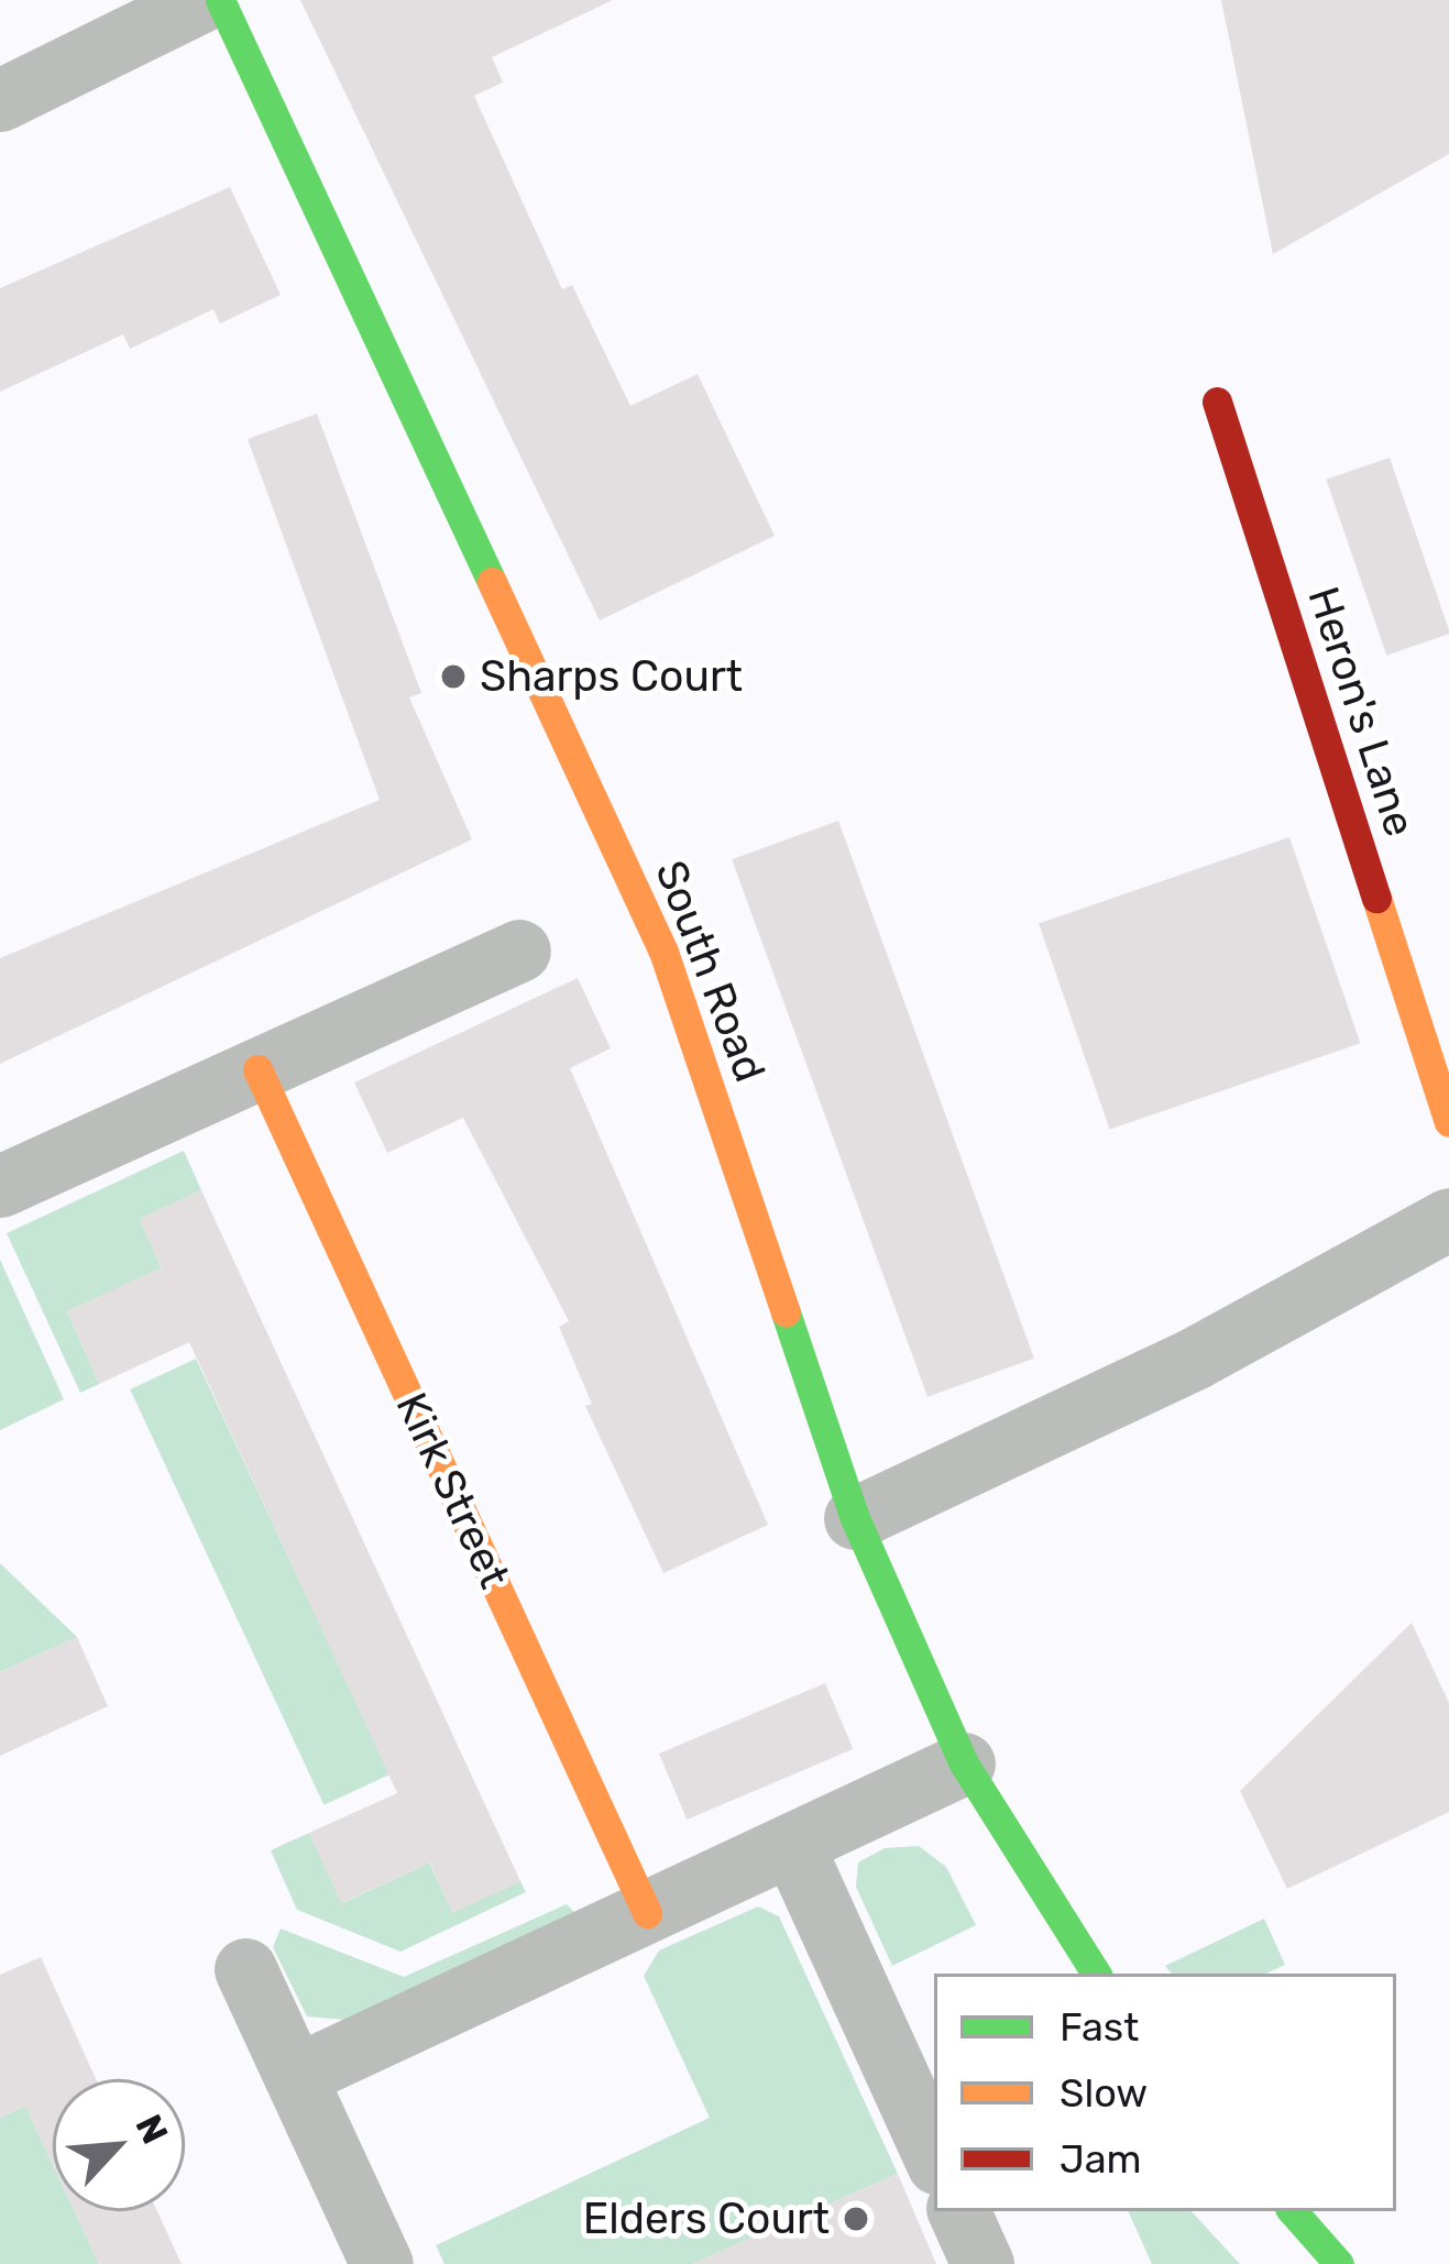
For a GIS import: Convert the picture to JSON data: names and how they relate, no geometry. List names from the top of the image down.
{
  "streets": {
    "street": ["Heron's Lane", "South Road", "Kirk Street"]
  },
  "places": ["Sharps Court", "Elders Court"],
  "legend": ["Fast", "Slow", "Jam"],
  "north": "top right"
}
